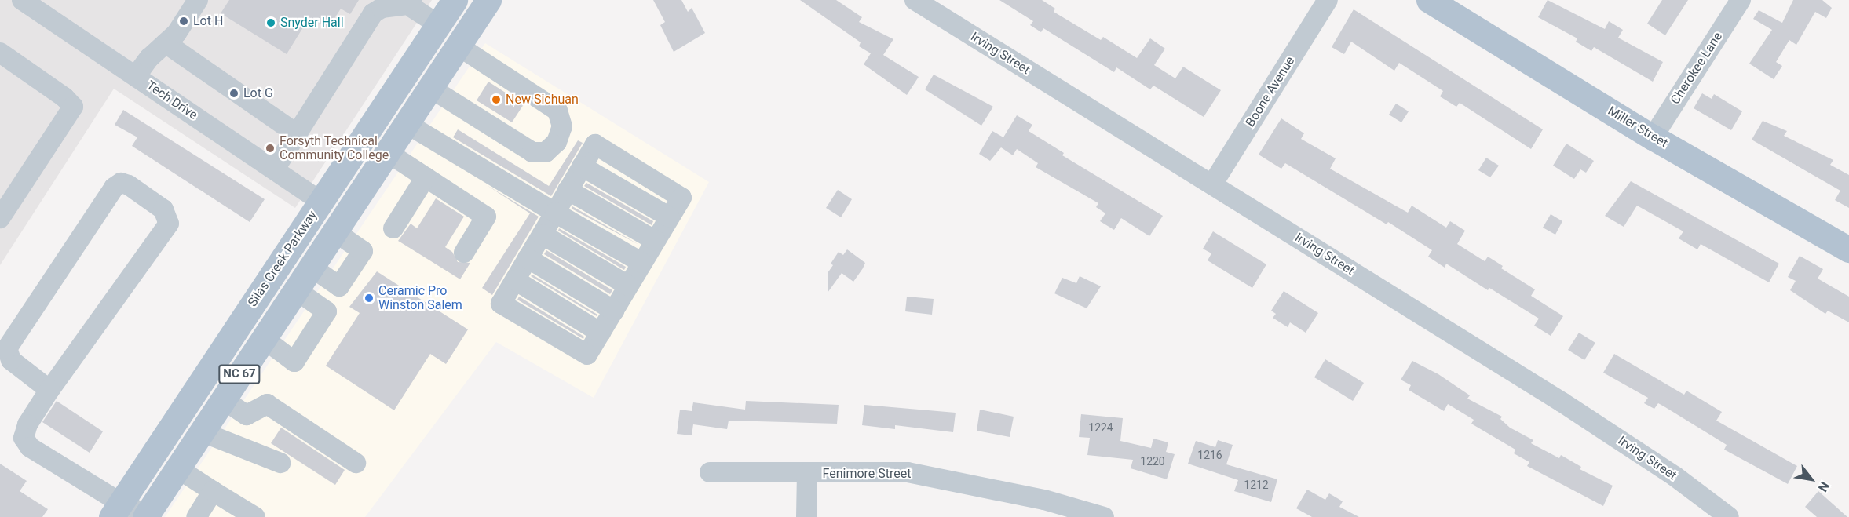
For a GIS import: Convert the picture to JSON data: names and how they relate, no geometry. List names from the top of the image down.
{
  "streets": {
    "main road": ["Miller Street", "Silas Creek Parkway", "NC 67"],
    "street": [
      "Irving Street",
      "Cherokee Lane",
      "Boone Avenue",
      "Tech Drive",
      "Fenimore Street"
    ]
  },
  "crossings": [
    ["Irving Street", "Boone Avenue"],
    ["Cherokee Lane", "Miller Street"],
    ["Tech Drive", "Silas Creek Parkway"]
  ],
  "places": [
    "Lot H",
    "Snyder Hall",
    "Lot G",
    "New Sichuan",
    "Forsyth Technical Community College",
    "Ceramic Pro Winston Salem"
  ],
  "house_numbers": [
    "1224",
    "1216",
    "1220",
    "1212"
  ],
  "north": "bottom right"
}
